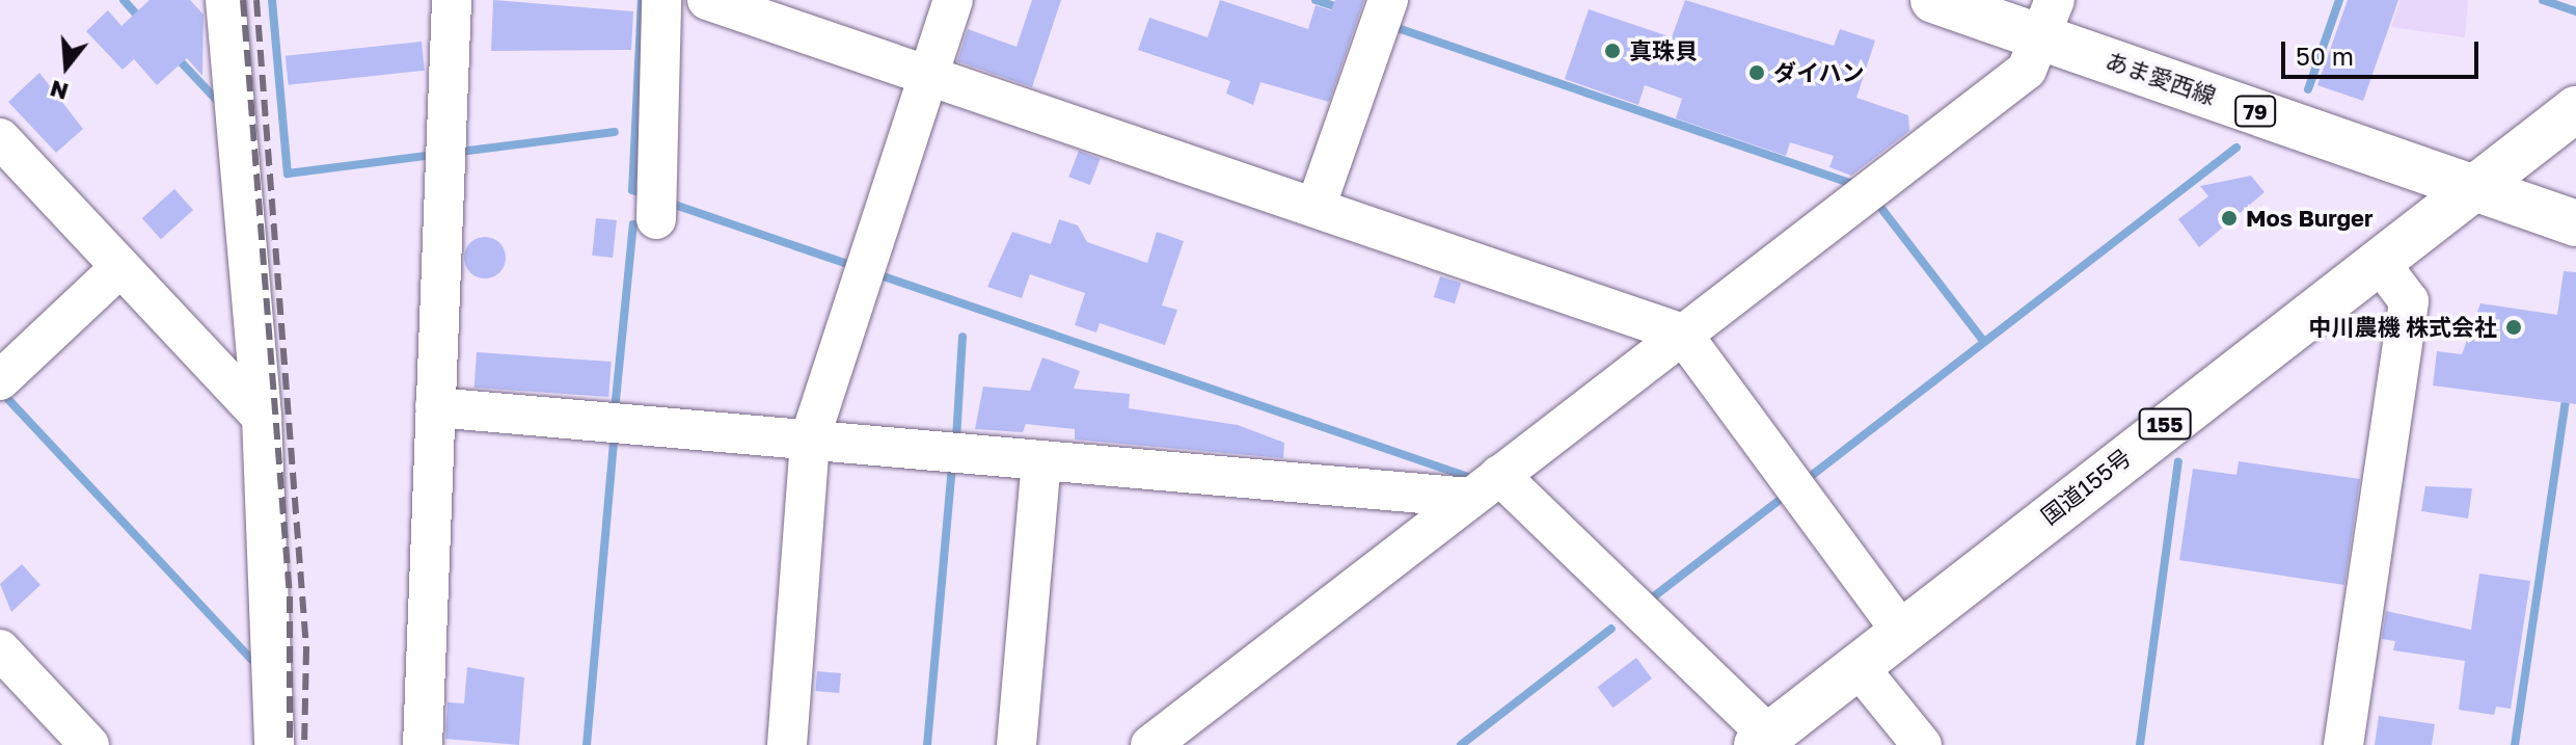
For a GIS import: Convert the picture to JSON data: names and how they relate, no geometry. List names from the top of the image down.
{
  "streets": {
    "main road": [
      "あま愛西線",
      "79",
      "155",
      "国道155号"
    ]
  },
  "crossings": [
    ["あま愛西線", "国道155号"]
  ],
  "places": [
    "真珠貝",
    "ダイハン",
    "Mos Burger",
    "中川農機 株式会社"
  ],
  "scale_bar": "50 m",
  "north": "bottom"
}
